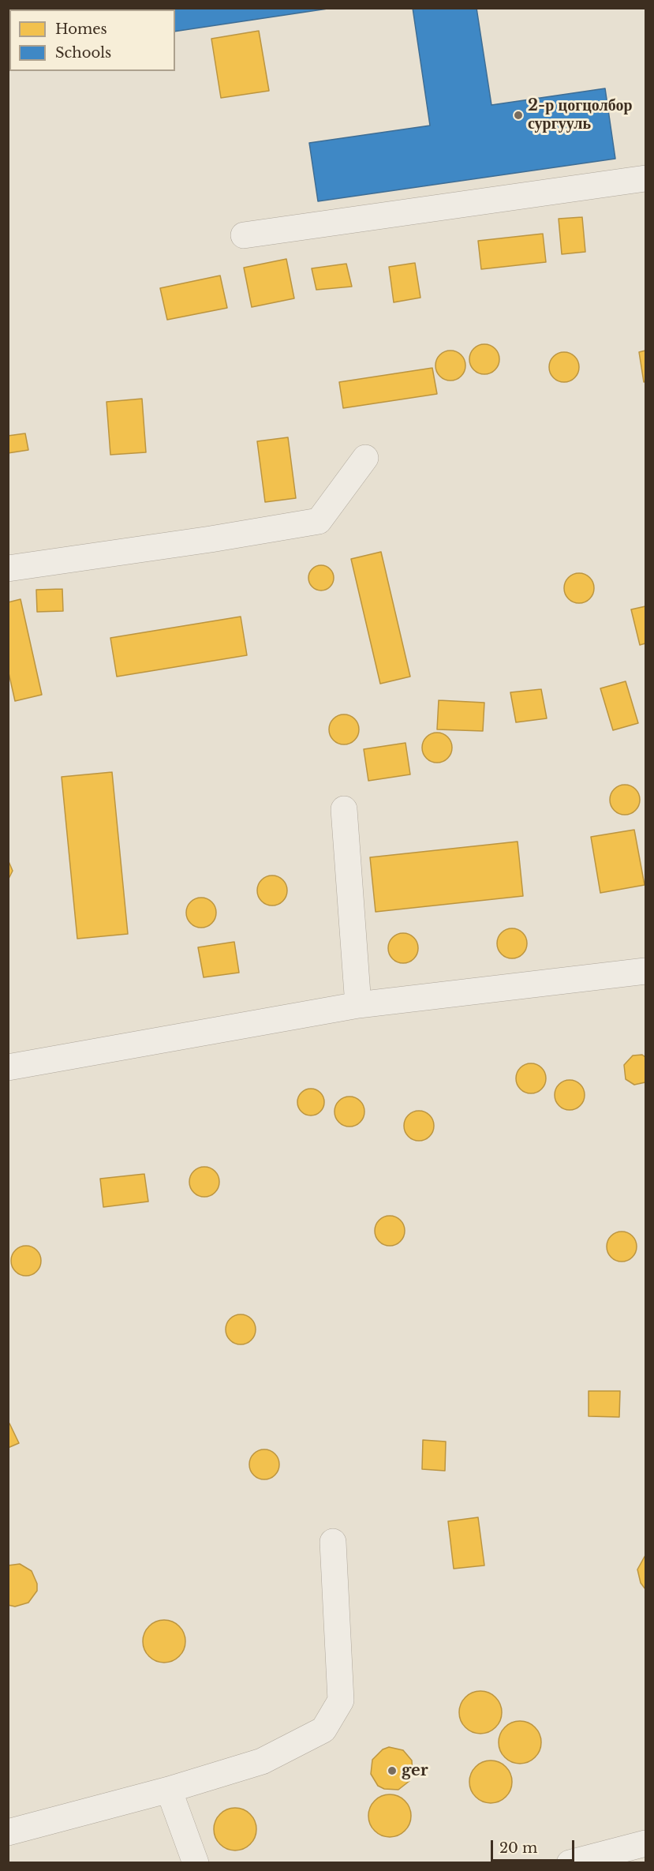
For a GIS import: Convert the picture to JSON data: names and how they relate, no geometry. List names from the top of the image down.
{
  "places": ["2-р цогцолбор сургууль", "ger"],
  "legend": ["Homes", "Schools"],
  "scale_bar": "20 m"
}
